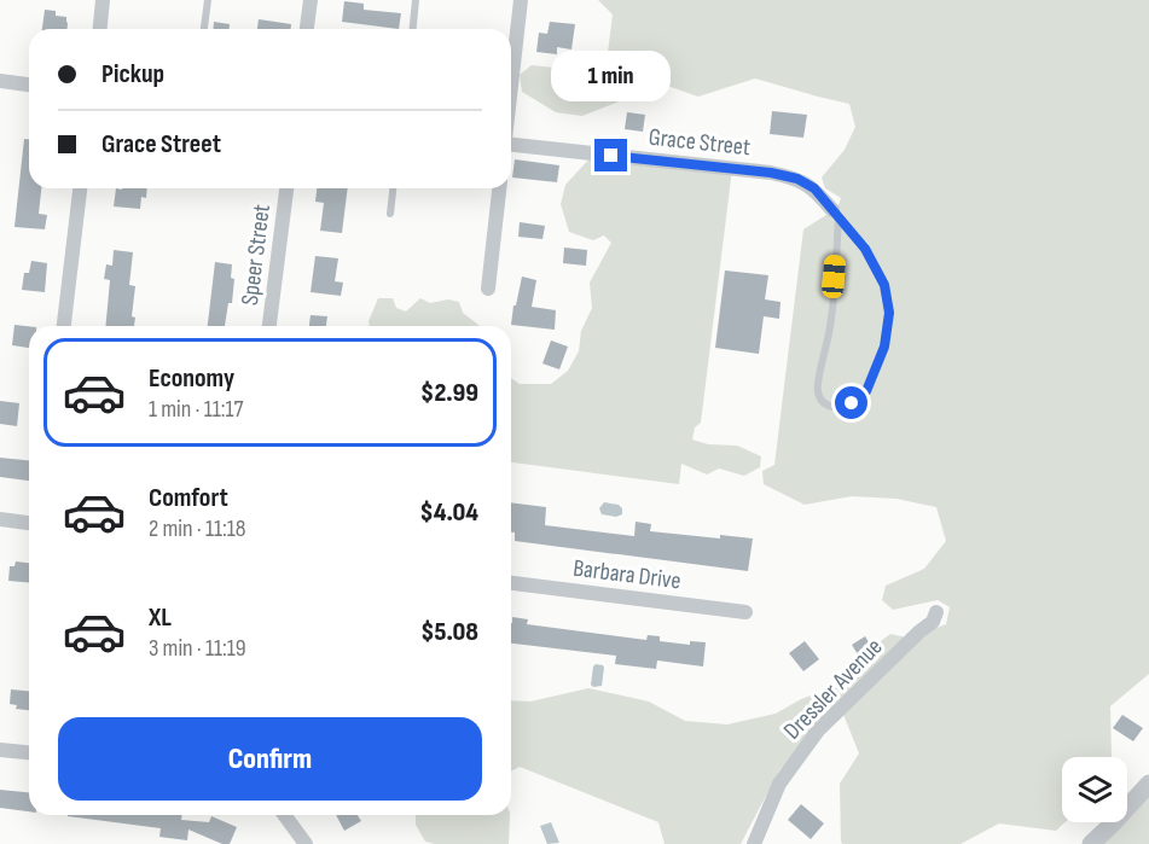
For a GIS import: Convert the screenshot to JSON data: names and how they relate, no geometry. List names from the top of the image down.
{
  "streets": {
    "street": [
      "Grace Street",
      "Speer Street",
      "Barbara Drive",
      "Dressler Avenue"
    ]
  },
  "page": {
    "banner": ["Pickup", "Grace Street"],
    "bubble": "1 min",
    "list": [
      {
        "name": "Economy",
        "note": "1 min · 11:17",
        "value": "$2.99"
      },
      {
        "name": "Comfort",
        "note": "2 min · 11:18",
        "value": "$4.04"
      },
      {
        "name": "XL",
        "note": "3 min · 11:19",
        "value": "$5.08"
      }
    ],
    "buttons": "Confirm"
  }
}
